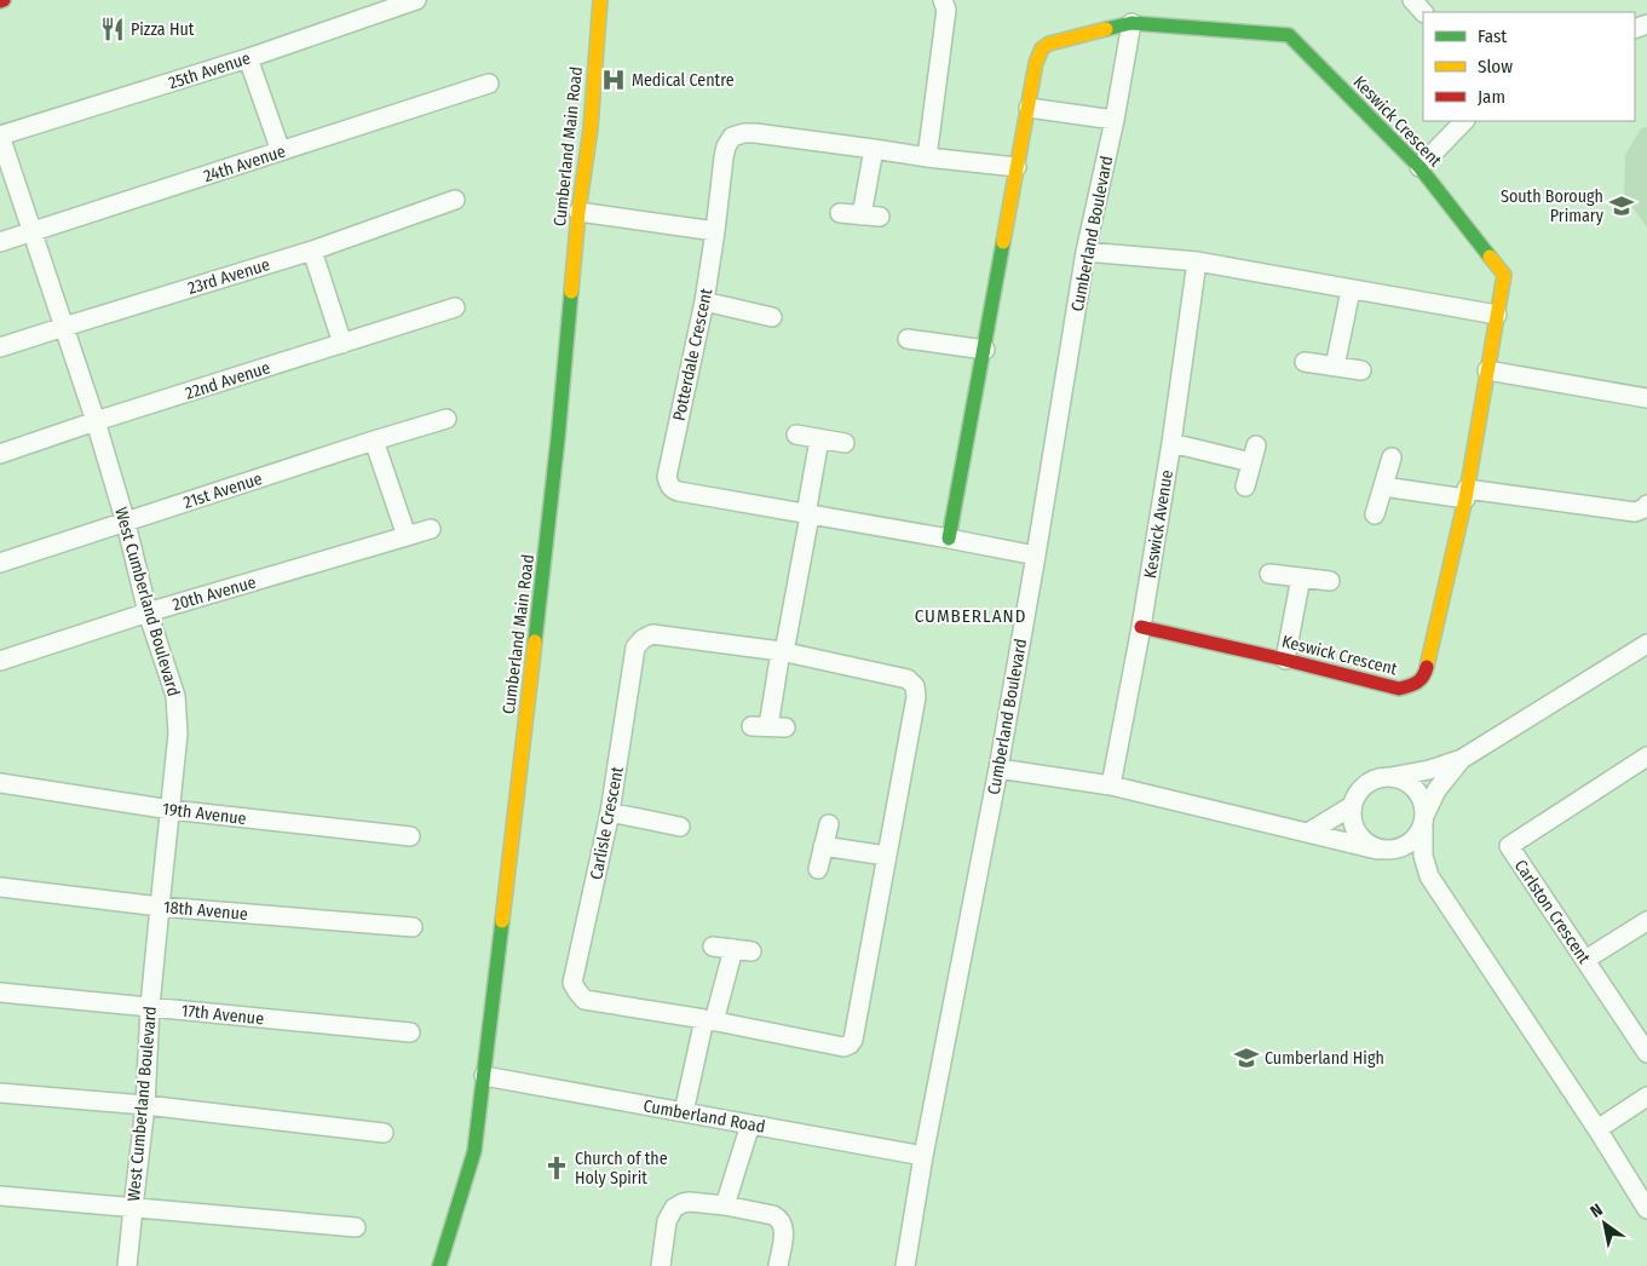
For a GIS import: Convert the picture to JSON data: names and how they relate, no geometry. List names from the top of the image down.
{
  "streets": {
    "street": [
      "25th Avenue",
      "Keswick Crescent",
      "Cumberland Main Road",
      "24th Avenue",
      "Cumberland Boulevard",
      "23rd Avenue",
      "Potterdale Crescent",
      "22nd Avenue",
      "21st Avenue",
      "Keswick Avenue",
      "20th Avenue",
      "West Cumberland Boulevard",
      "19th Avenue",
      "Carlisle Crescent",
      "18th Avenue",
      "Carlston Crescent",
      "17th Avenue",
      "Cumberland Road"
    ]
  },
  "crossings": [
    ["25th Avenue", "West Cumberland Boulevard"],
    ["Keswick Crescent", "Cumberland Boulevard"],
    ["Keswick Crescent", "Potterdale Crescent"],
    ["Keswick Crescent", "Keswick Avenue"],
    ["Cumberland Main Road", "Cumberland Road"],
    ["24th Avenue", "West Cumberland Boulevard"],
    ["Cumberland Boulevard", "Potterdale Crescent"],
    ["Cumberland Boulevard", "Cumberland Road"],
    ["23rd Avenue", "West Cumberland Boulevard"],
    ["22nd Avenue", "West Cumberland Boulevard"],
    ["21st Avenue", "West Cumberland Boulevard"],
    ["20th Avenue", "West Cumberland Boulevard"],
    ["West Cumberland Boulevard", "19th Avenue"],
    ["West Cumberland Boulevard", "18th Avenue"],
    ["West Cumberland Boulevard", "17th Avenue"]
  ],
  "districts": ["CUMBERLAND"],
  "places": {
    "restaurant": ["Pizza Hut"],
    "hospital": ["Medical Centre"],
    "school or university": ["South Borough Primary", "Cumberland High"],
    "church": ["Church of the Holy Spirit"]
  },
  "legend": ["Fast", "Slow", "Jam"],
  "north": "top left"
}
